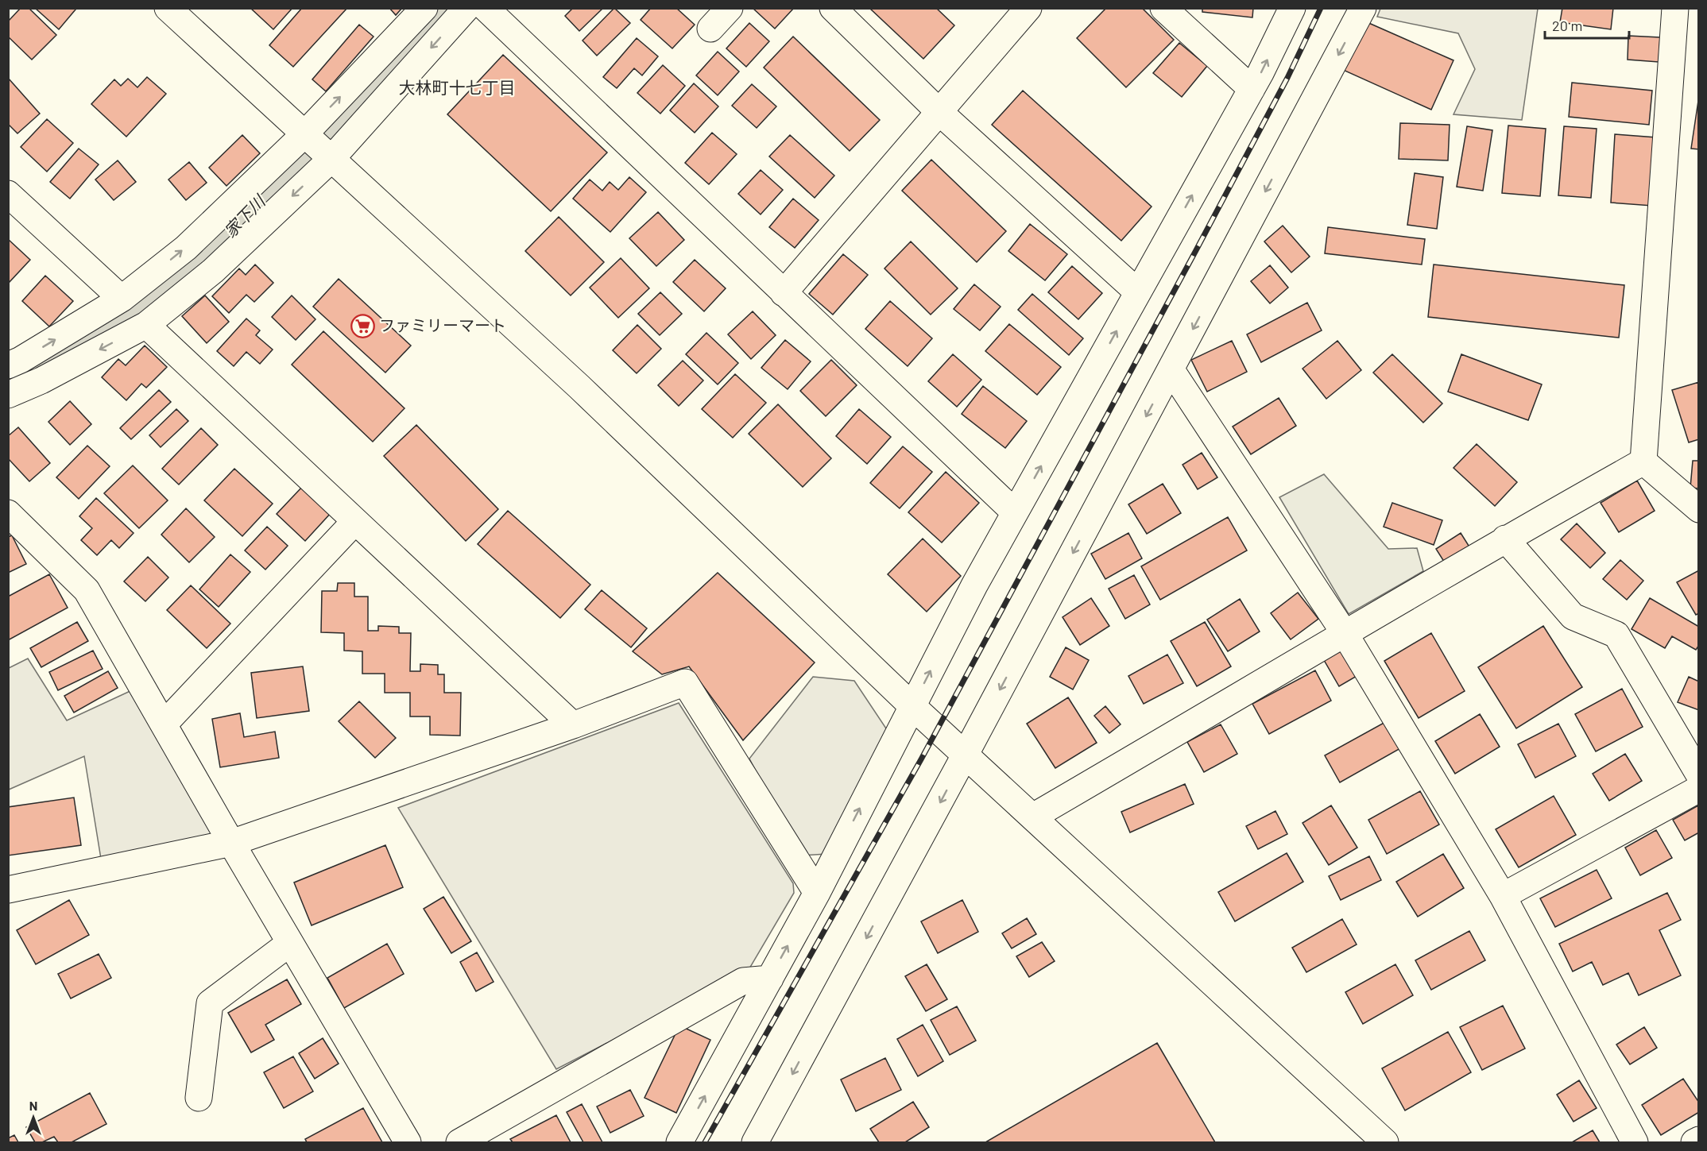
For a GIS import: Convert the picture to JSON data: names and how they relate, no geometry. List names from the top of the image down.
{
  "districts": ["大林町十七丁目"],
  "water": ["家下川"],
  "places": {
    "supermarket": ["ファミリーマート"]
  },
  "scale_bar": "20 m",
  "north": "top"
}
